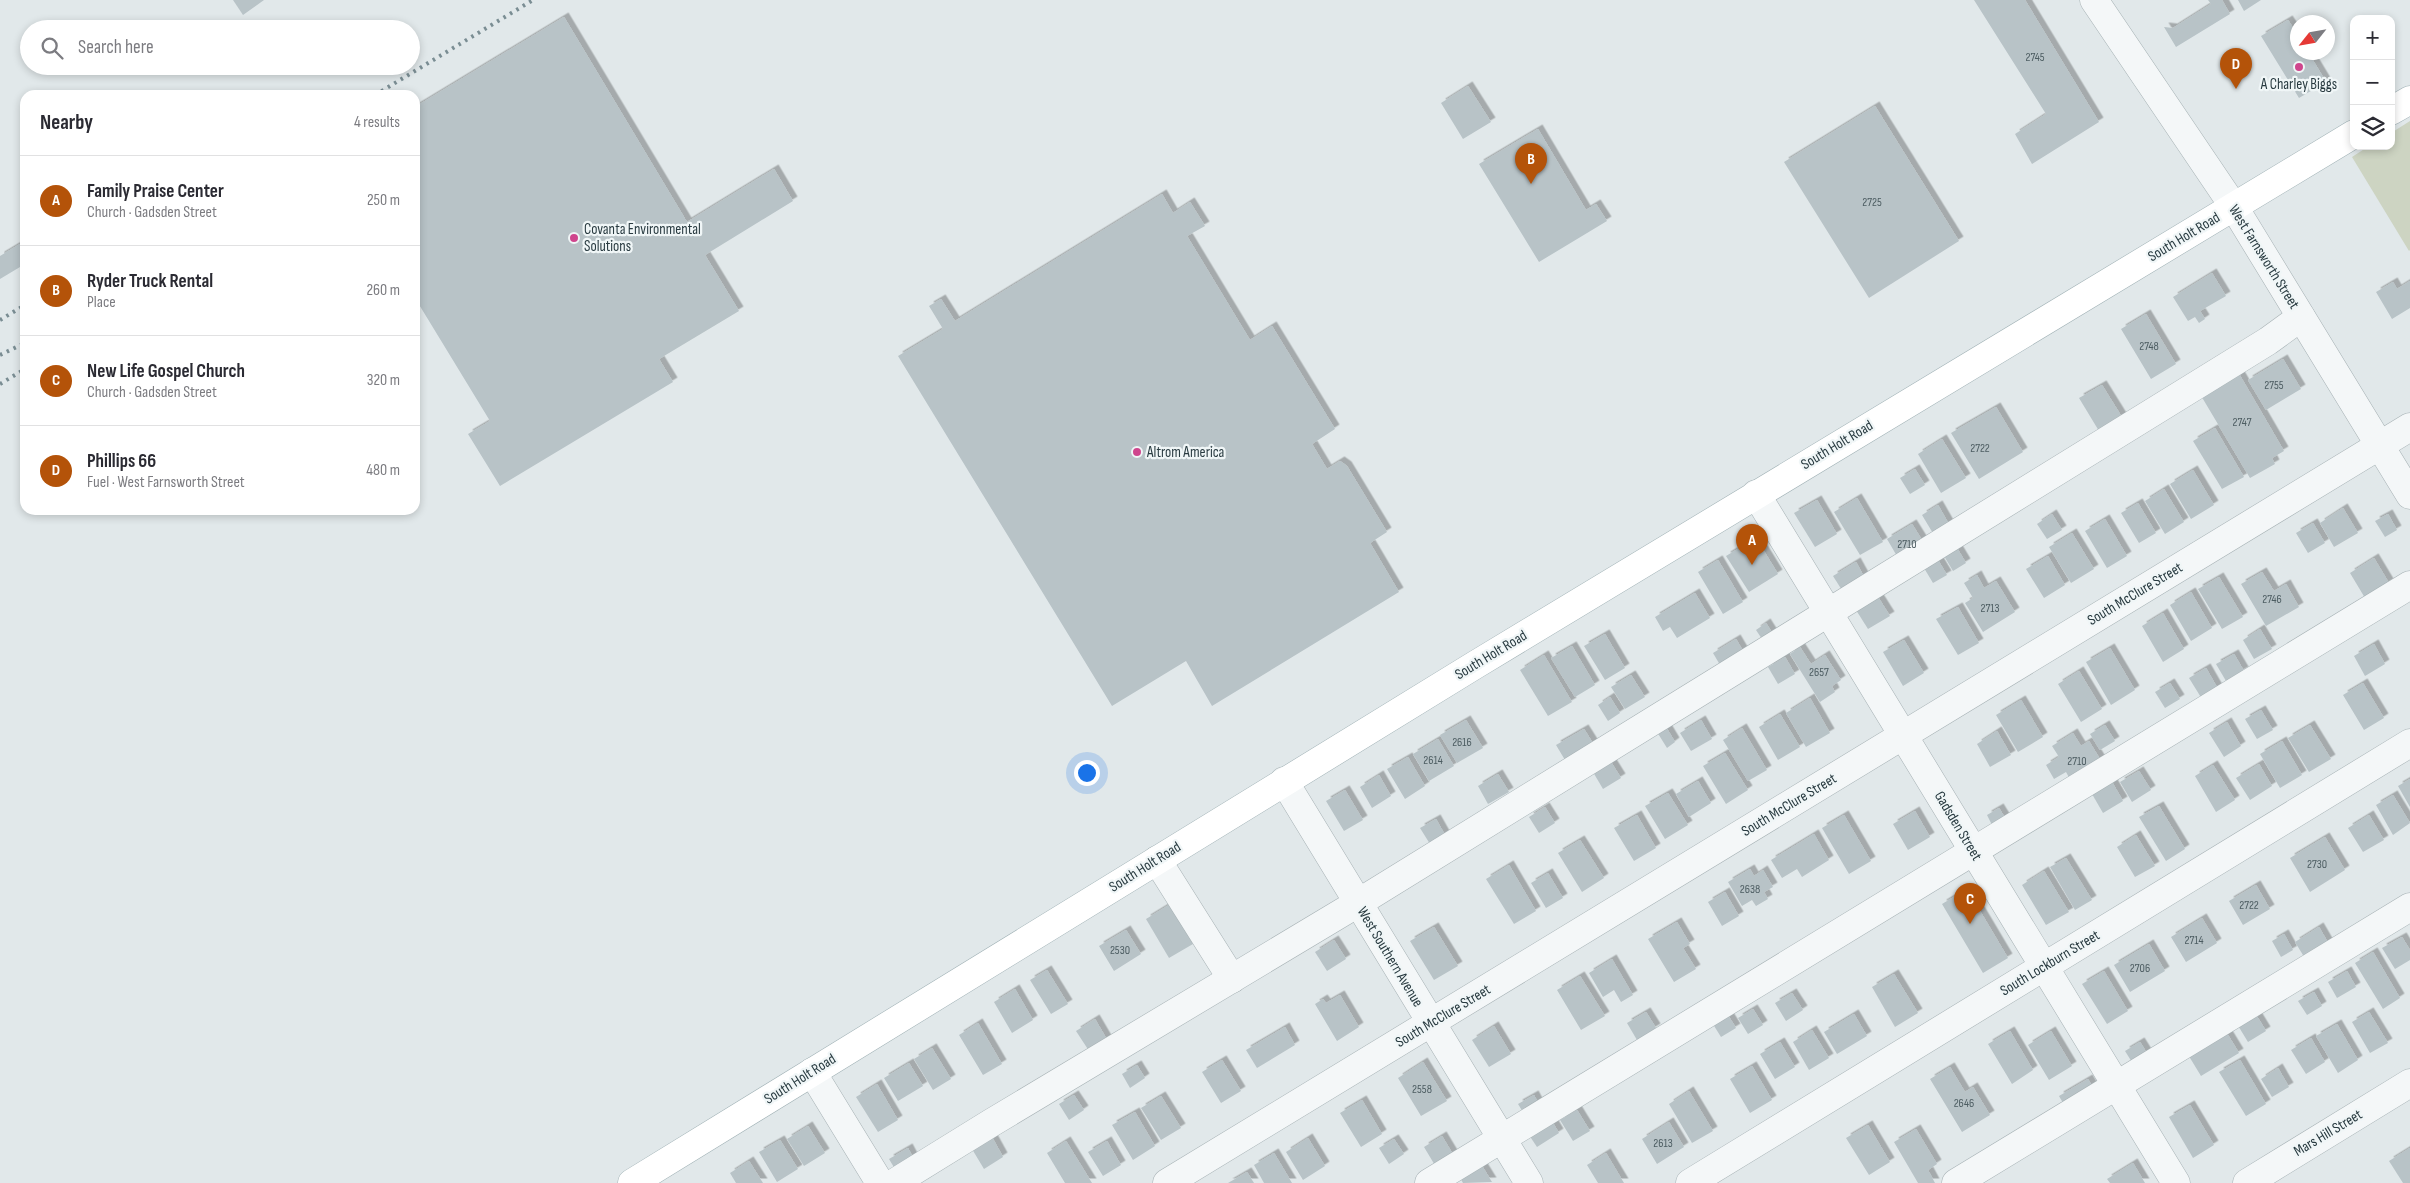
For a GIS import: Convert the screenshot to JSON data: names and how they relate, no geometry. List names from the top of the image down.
{
  "streets": {
    "main road": ["South Holt Road"],
    "street": [
      "West Farnsworth Street",
      "South McClure Street",
      "Gadsden Street",
      "West Southern Avenue",
      "South Lockburn Street",
      "Mars Hill Street"
    ]
  },
  "crossings": [
    ["South Holt Road", "West Farnsworth Street"],
    ["South Holt Road", "Gadsden Street"],
    ["South Holt Road", "West Southern Avenue"],
    ["West Farnsworth Street", "South McClure Street"],
    ["South McClure Street", "Gadsden Street"],
    ["South McClure Street", "West Southern Avenue"],
    ["Gadsden Street", "South Lockburn Street"]
  ],
  "places": ["A Charley Biggs", "Covanta Environmental Solutions", "Altrom America"],
  "house_numbers": [
    "2745",
    "2725",
    "2748",
    "2755",
    "2747",
    "2722",
    "2710",
    "2746",
    "2713",
    "2657",
    "2616",
    "2614",
    "2710",
    "2730",
    "2638",
    "2722",
    "2714",
    "2530",
    "2706",
    "2558",
    "2646",
    "2613"
  ],
  "north": "bottom left",
  "page": {
    "map_buttons": ["+", "−"],
    "search": "Search here",
    "pins": [
      "D",
      "B",
      "A",
      "C"
    ],
    "heading": ["Nearby", "4 results"],
    "list": [
      {
        "mark": "A",
        "name": "Family Praise Center",
        "note": "Church · Gadsden Street",
        "value": "250 m"
      },
      {
        "mark": "B",
        "name": "Ryder Truck Rental",
        "note": "Place",
        "value": "260 m"
      },
      {
        "mark": "C",
        "name": "New Life Gospel Church",
        "note": "Church · Gadsden Street",
        "value": "320 m"
      },
      {
        "mark": "D",
        "name": "Phillips 66",
        "note": "Fuel · West Farnsworth Street",
        "value": "480 m"
      }
    ]
  }
}
